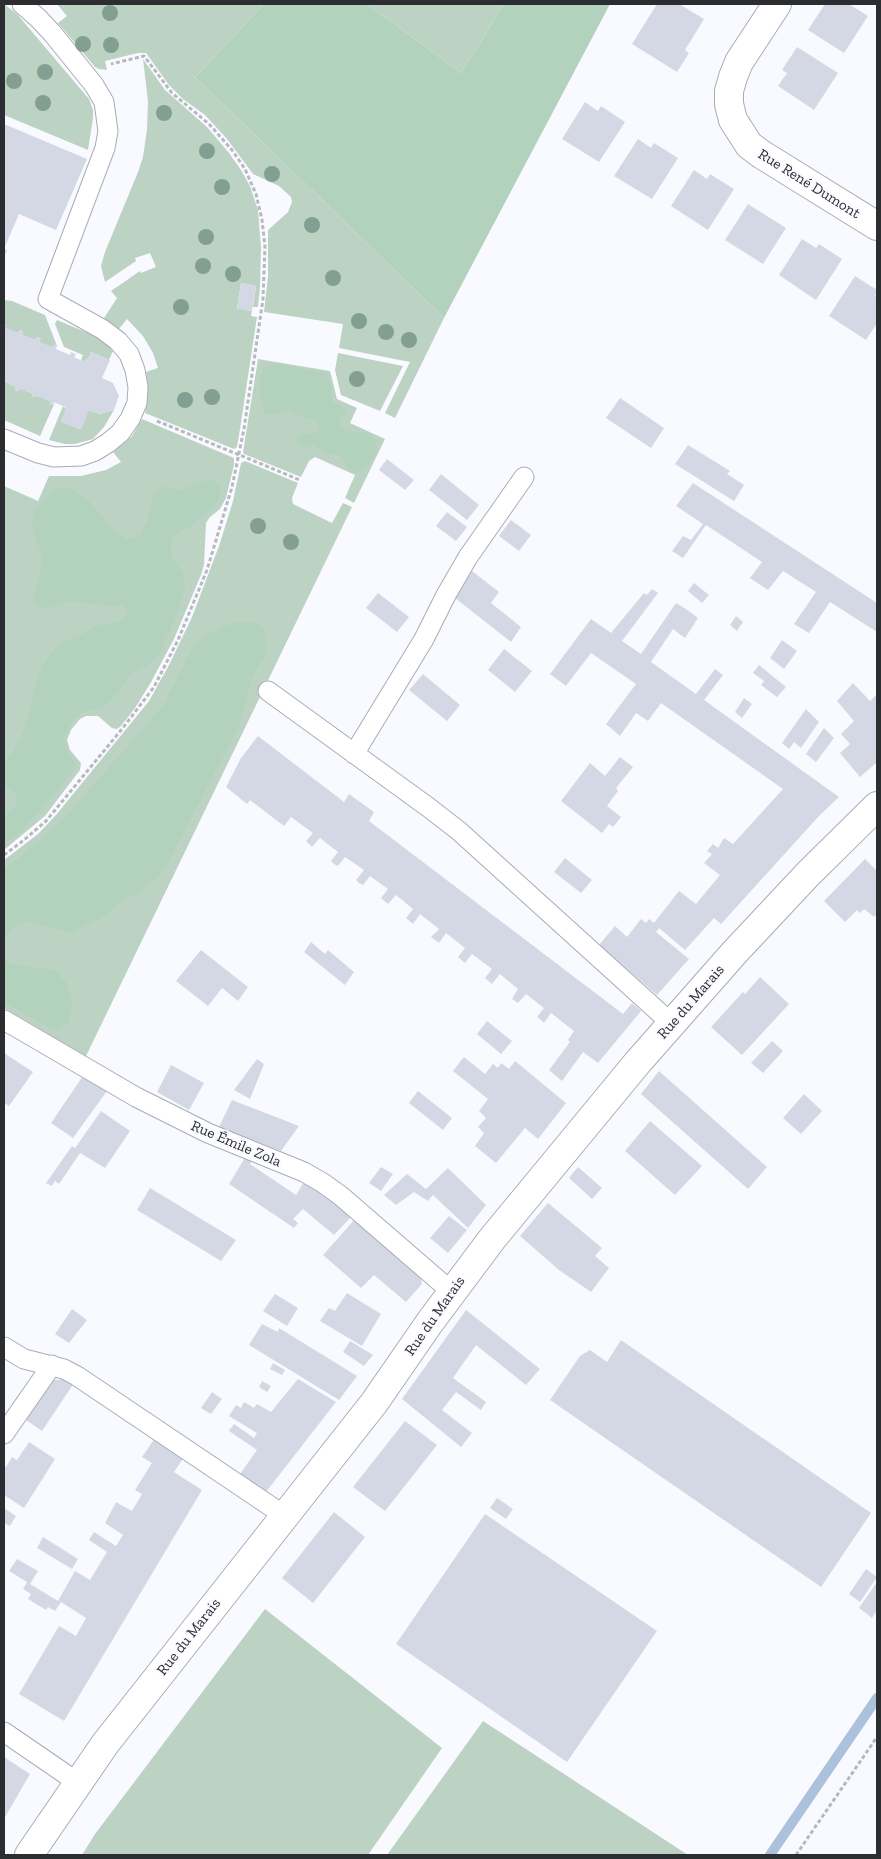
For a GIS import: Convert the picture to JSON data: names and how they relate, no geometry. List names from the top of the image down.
{
  "streets": {
    "street": ["Rue René Dumont", "Rue du Marais"],
    "lane": ["Rue Émile Zola"]
  },
  "crossings": [
    ["Rue du Marais", "Rue Émile Zola"]
  ]
}
